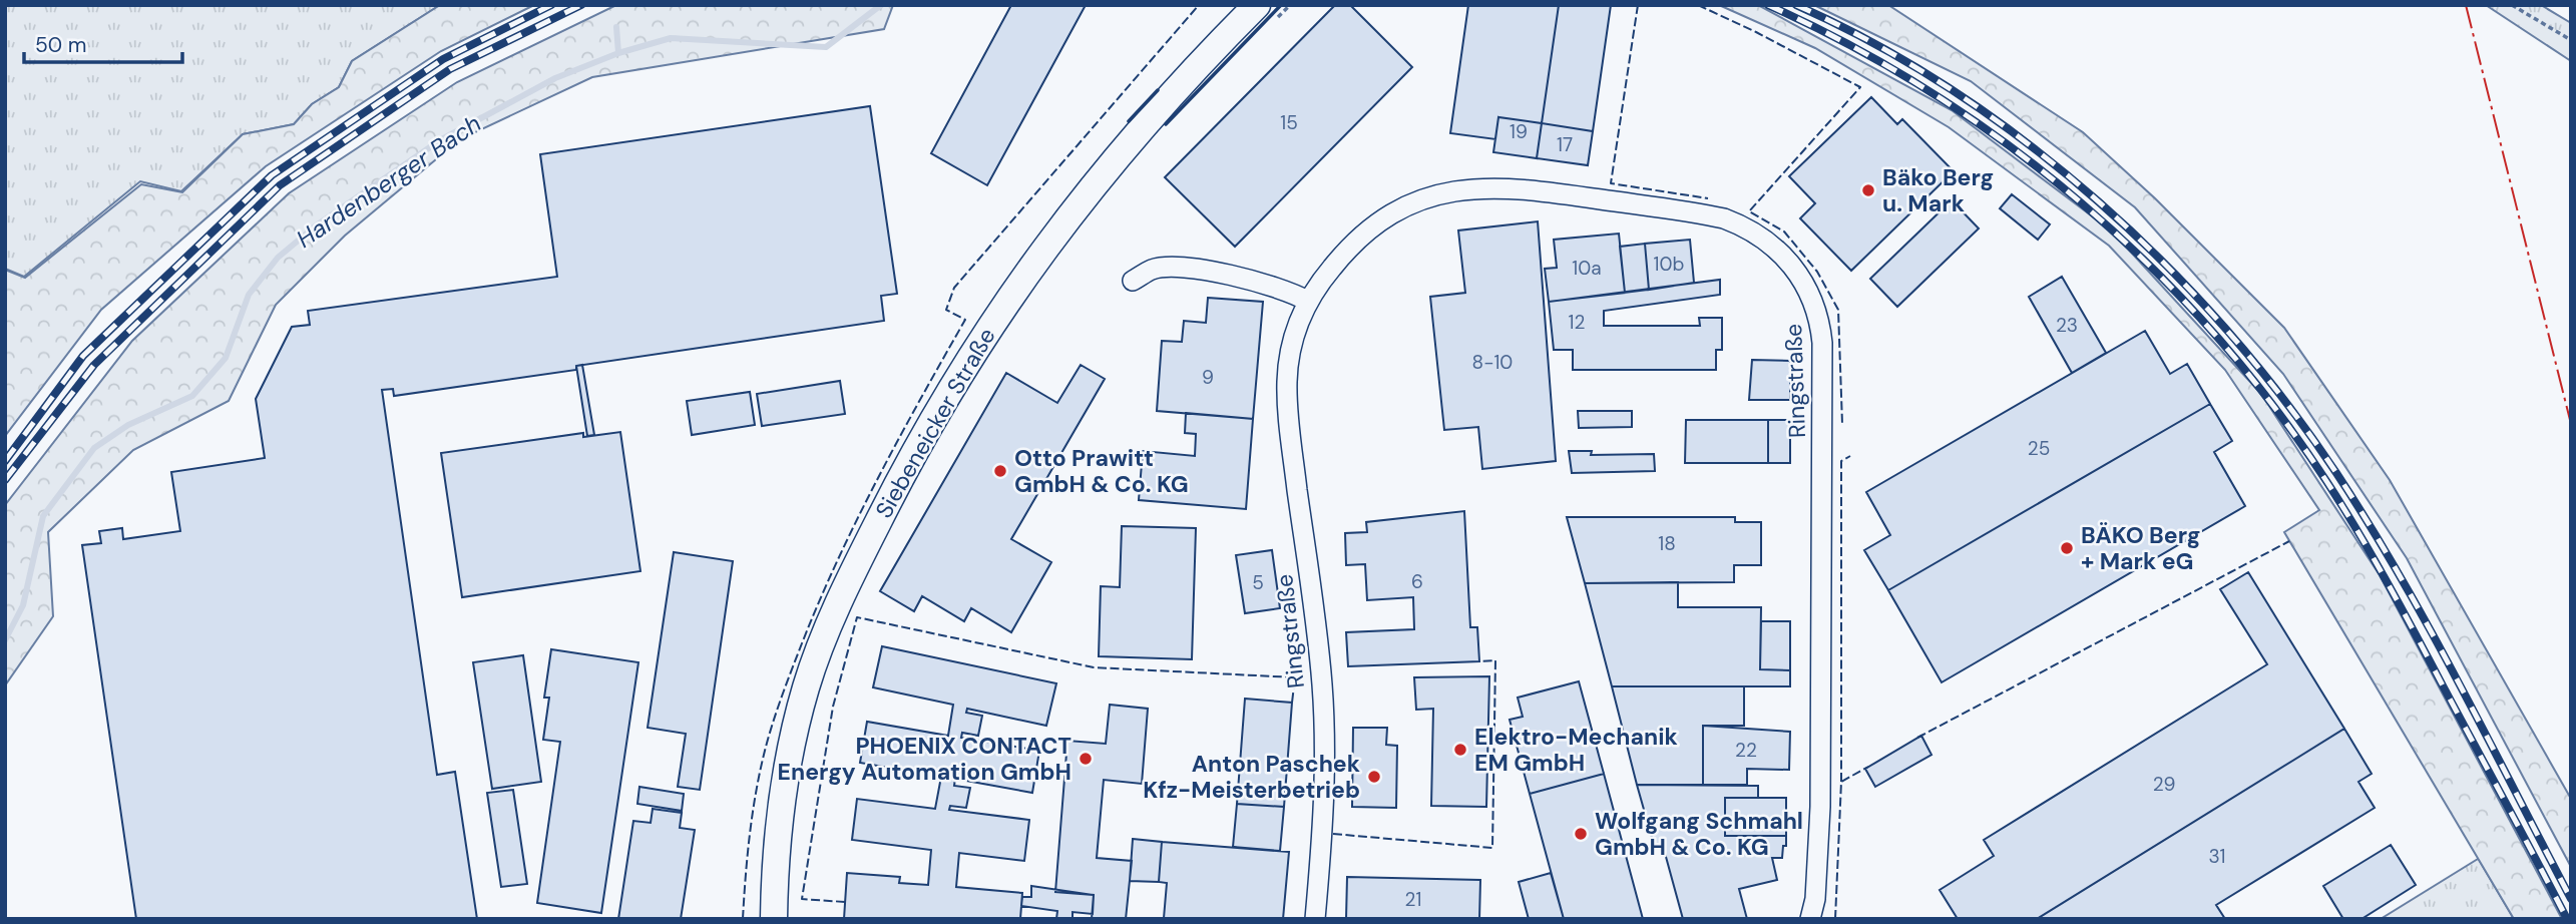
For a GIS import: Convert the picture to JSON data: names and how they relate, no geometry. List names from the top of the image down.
{
  "streets": {
    "main road": ["Siebeneicker Straße"],
    "street": ["Ringstraße"]
  },
  "water": ["Hardenberger Bach"],
  "places": [
    "Bäko Berg u. Mark",
    "Otto Prawitt GmbH & Co. KG",
    "BÄKO Berg + Mark eG",
    "Elektro-Mechanik EM GmbH",
    "PHOENIX CONTACT Energy Automation GmbH",
    "Anton Paschek Kfz-Meisterbetrieb",
    "Wolfgang Schmahl GmbH & Co. KG"
  ],
  "house_numbers": [
    "15",
    "19",
    "17",
    "10b",
    "10a",
    "12",
    "23",
    "8-10",
    "9",
    "25",
    "18",
    "6",
    "5",
    "22",
    "29",
    "31",
    "21"
  ],
  "scale_bar": "50 m"
}
